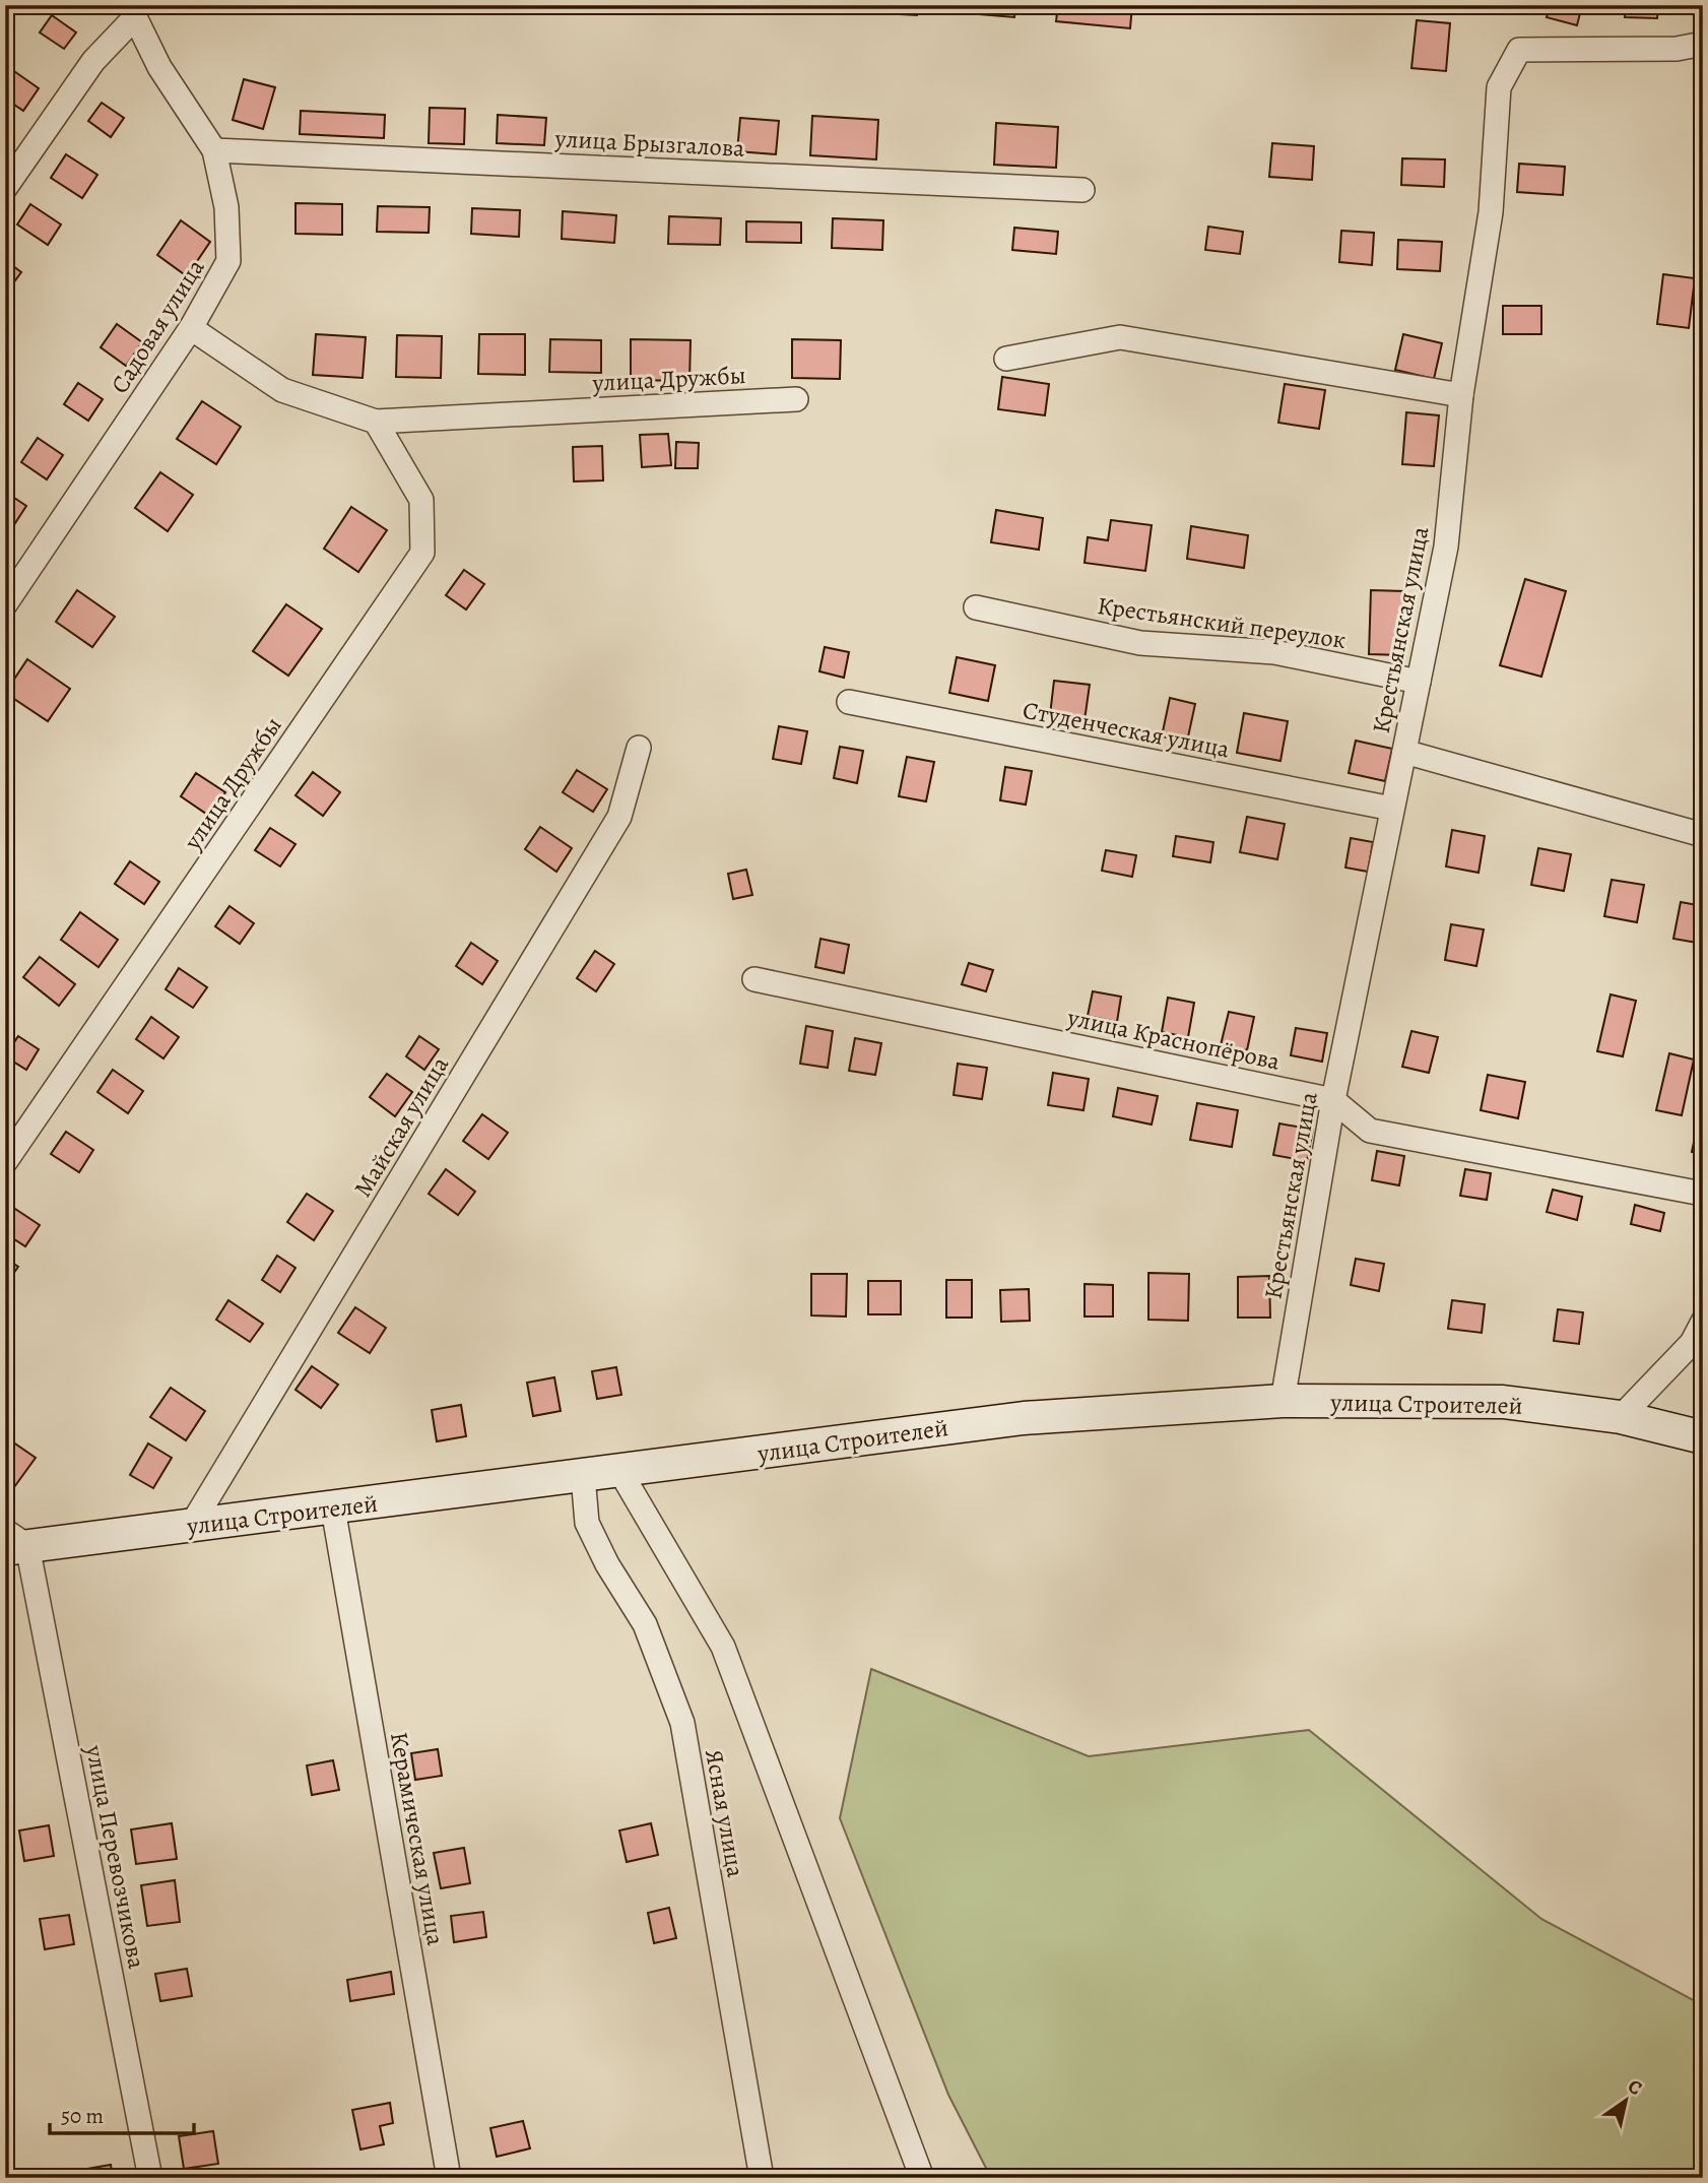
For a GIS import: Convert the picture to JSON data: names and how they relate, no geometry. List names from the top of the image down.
{
  "streets": {
    "street": [
      "улица Брызгалова",
      "Садовая улица",
      "улица Дружбы",
      "Крестьянский переулок",
      "Крестьянская улица",
      "Студенческая улица",
      "улица Краснопёрова",
      "Майская улица",
      "улица Строителей",
      "Ясная улица",
      "Керамическая улица",
      "улица Перевозчикова"
    ]
  },
  "crossings": [
    ["улица Брызгалова", "Садовая улица"],
    ["Садовая улица", "улица Дружбы"],
    ["Крестьянский переулок", "Крестьянская улица"],
    ["Крестьянская улица", "Студенческая улица"],
    ["Крестьянская улица", "улица Краснопёрова"],
    ["Крестьянская улица", "улица Строителей"],
    ["Майская улица", "улица Строителей"],
    ["улица Строителей", "Ясная улица"],
    ["улица Строителей", "Керамическая улица"],
    ["улица Строителей", "улица Перевозчикова"]
  ],
  "scale_bar": "50 m",
  "north": "top right"
}
